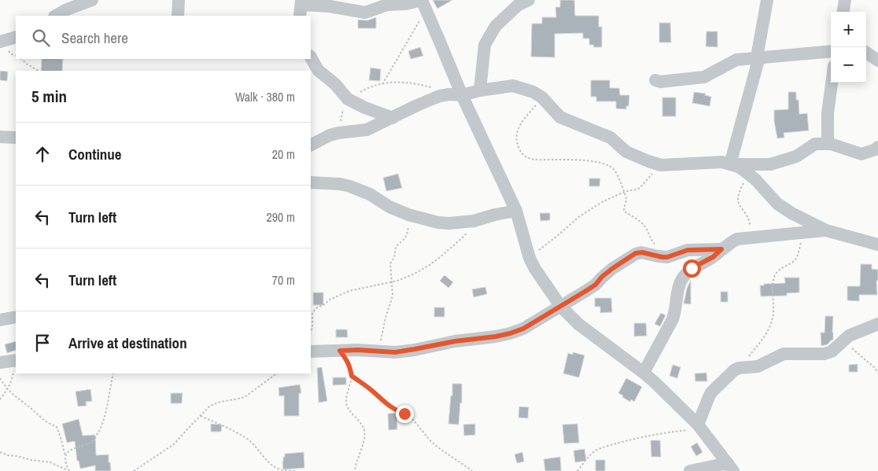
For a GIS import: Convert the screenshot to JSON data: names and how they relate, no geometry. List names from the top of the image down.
{
  "page": {
    "map_buttons": ["+", "−"],
    "search": "Search here",
    "heading": ["5 min", "Walk · 380 m"],
    "list": [
      ["Continue", "20 m"],
      ["Turn left", "290 m"],
      ["Turn left", "70 m"],
      "Arrive at destination"
    ]
  }
}
